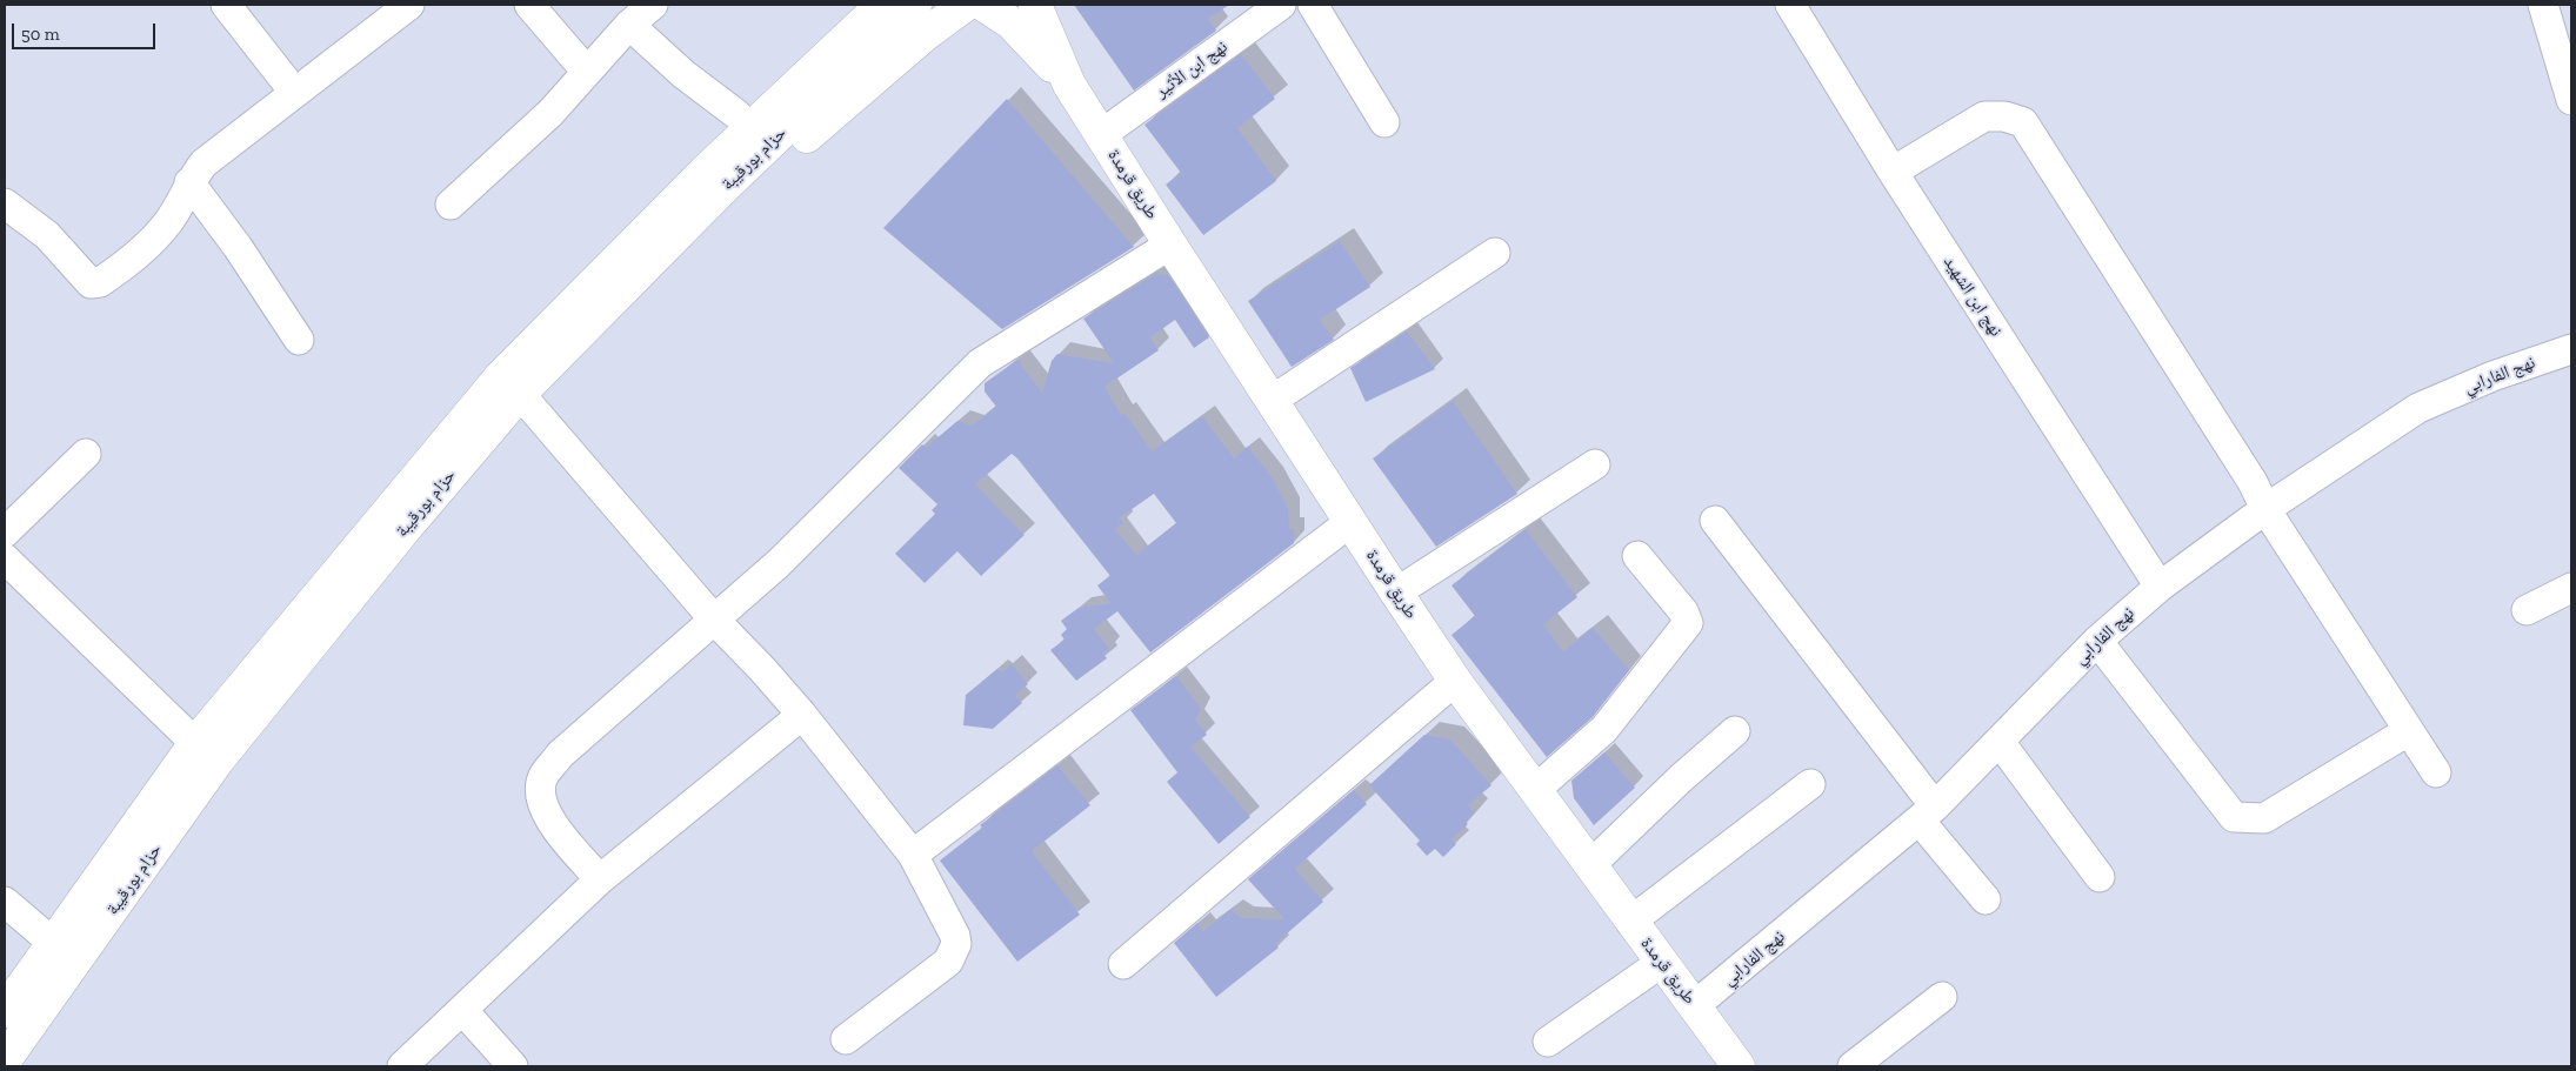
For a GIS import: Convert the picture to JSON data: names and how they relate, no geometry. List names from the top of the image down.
{
  "streets": {
    "main road": ["حزام بورقيبة", "طريق قرمدة"],
    "street": ["نهج ابن الأثير", "نهج ابن الشهيد", "نهج الفارابي"]
  },
  "crossings": [
    ["نهج ابن الأثير", "طريق قرمدة"],
    ["طريق قرمدة", "نهج الفارابي"],
    ["نهج ابن الشهيد", "نهج الفارابي"]
  ],
  "scale_bar": "50 m"
}
